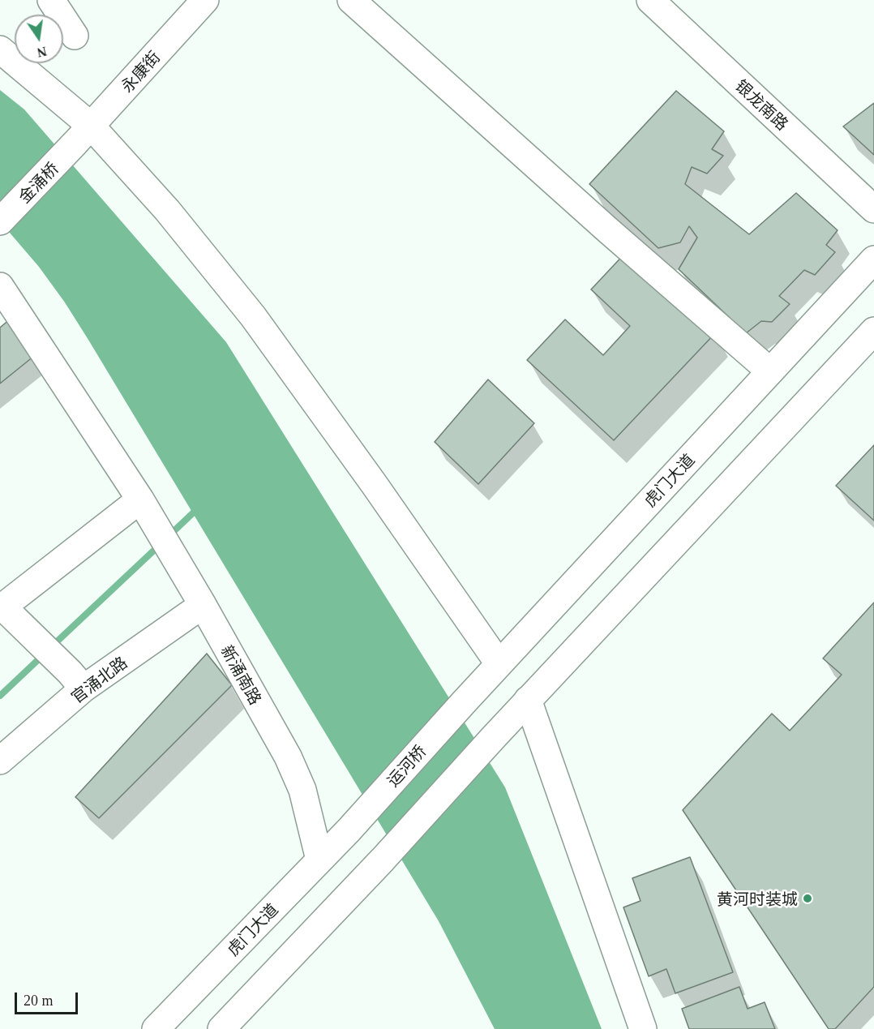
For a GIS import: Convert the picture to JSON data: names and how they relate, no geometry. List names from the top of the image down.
{
  "streets": {
    "street": [
      "永康街",
      "银龙南路",
      "金涌桥",
      "虎门大道",
      "新涌南路",
      "官涌北路",
      "运河桥"
    ]
  },
  "crossings": [
    ["永康街", "金涌桥"],
    ["虎门大道", "新涌南路"],
    ["虎门大道", "运河桥"],
    ["新涌南路", "官涌北路"]
  ],
  "places": ["黄河时装城"],
  "scale_bar": "20 m",
  "north": "bottom"
}
